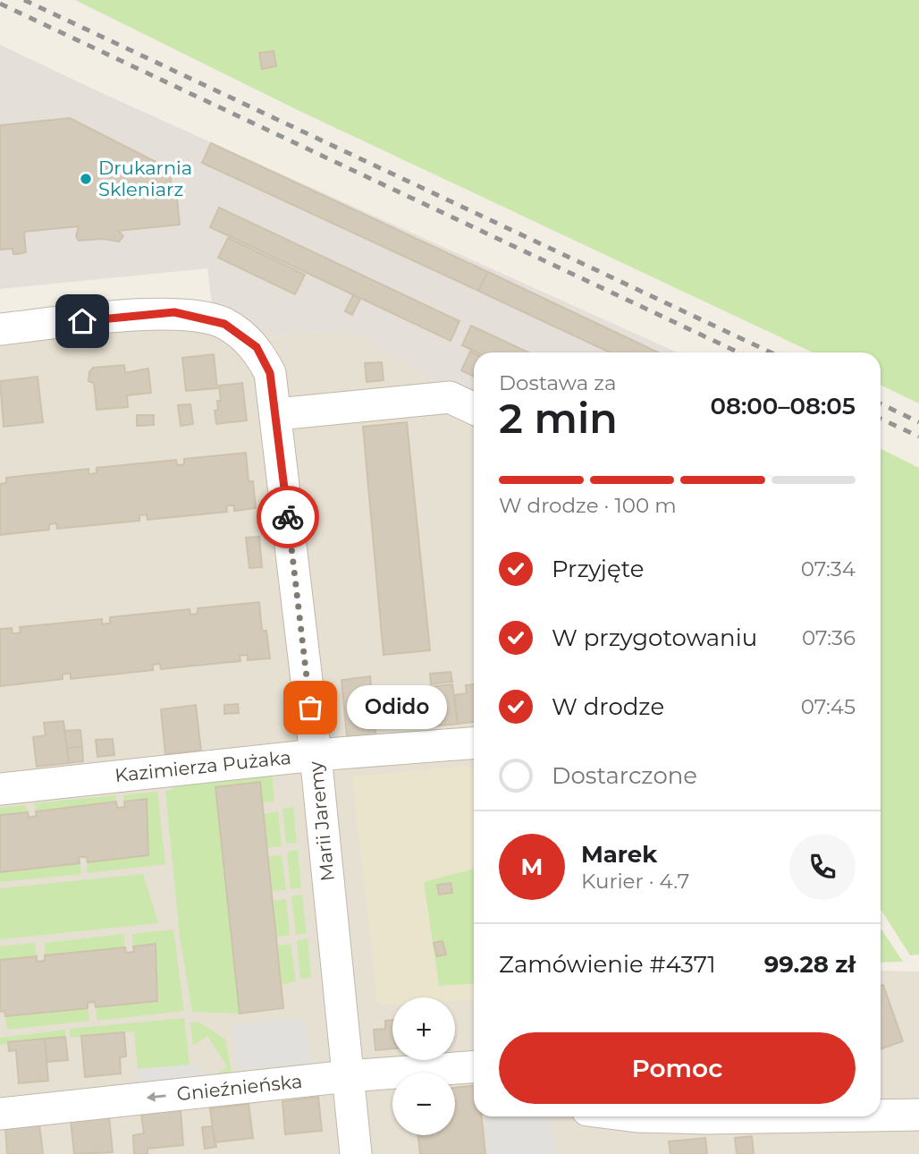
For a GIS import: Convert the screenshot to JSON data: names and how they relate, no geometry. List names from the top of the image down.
{
  "streets": {
    "street": ["Kazimierza Pużaka", "Marii Jaremy", "Gnieźnieńska"]
  },
  "crossings": [
    ["Kazimierza Pużaka", "Marii Jaremy"],
    ["Marii Jaremy", "Gnieźnieńska"]
  ],
  "one_way": ["Gnieźnieńska"],
  "places": ["Drukarnia Skleniarz", "Odido"],
  "page": {
    "heading": ["2 min", "Dostawa za", "08:00–08:05"],
    "panel": [
      "Marek",
      "Kurier · 4.7",
      "Zamówienie #4371",
      "99.28 zł"
    ],
    "bar": "W drodze · 100 m",
    "list": [
      ["Przyjęte", "07:34"],
      ["W przygotowaniu", "07:36"],
      ["W drodze", "07:45"],
      "Dostarczone"
    ],
    "bubble": "Odido",
    "round": "M",
    "map_buttons": ["+", "−"],
    "buttons": "Pomoc"
  }
}
